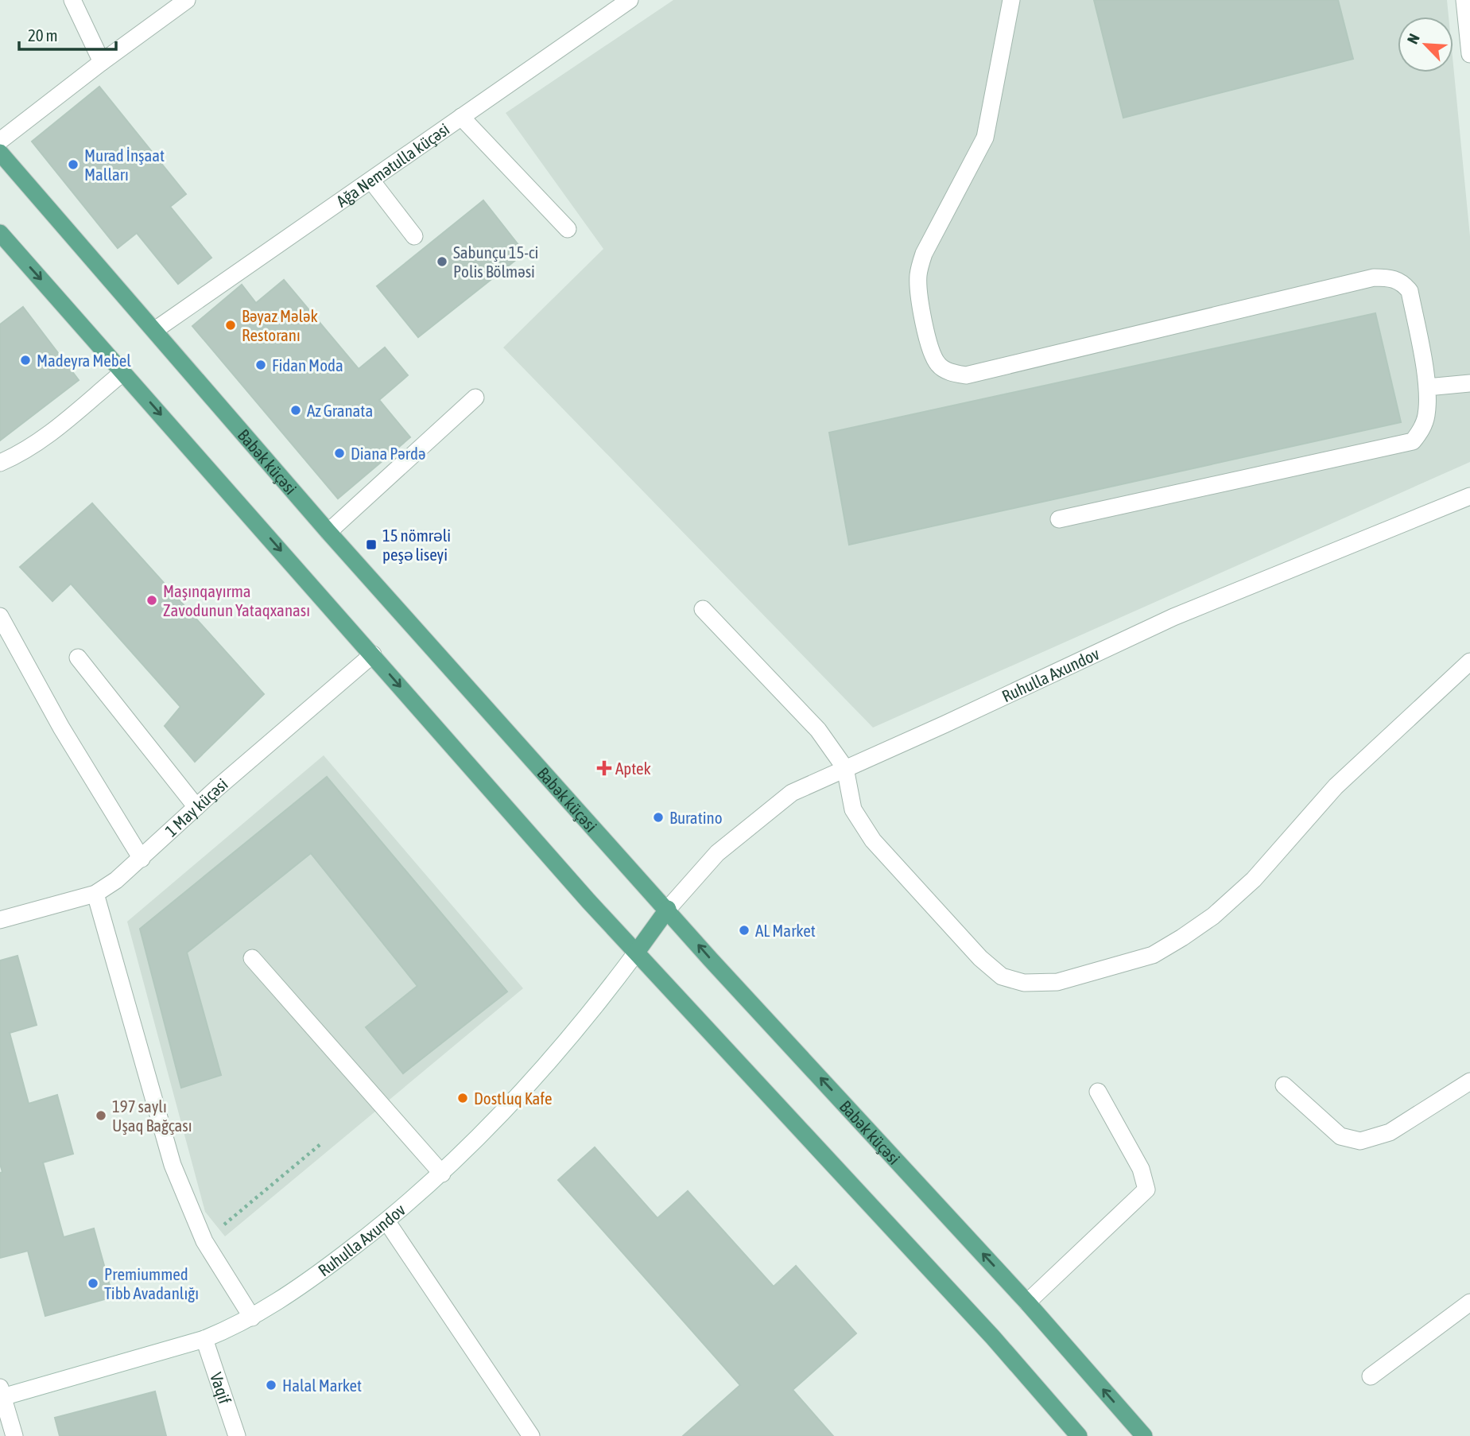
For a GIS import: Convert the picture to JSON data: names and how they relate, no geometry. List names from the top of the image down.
{
  "streets": {
    "main road": ["Babək küçəsi"],
    "street": [
      "Ağa Nemətulla küçəsi",
      "Ruhulla Axundov",
      "1 May küçəsi",
      "Vaqif"
    ]
  },
  "crossings": [
    ["Ağa Nemətulla küçəsi", "Babək küçəsi"],
    ["Babək küçəsi", "Ruhulla Axundov"],
    ["Ruhulla Axundov", "Vaqif"]
  ],
  "places": {
    "other": [
      "Murad İnşaat Malları",
      "Sabunçu 15-ci Polis Bölməsi",
      "Bəyaz Mələk Restoranı",
      "Madeyra Mebel",
      "Fidan Moda",
      "Az Granata",
      "Diana Pərdə",
      "Maşınqayırma Zavodunun Yataqxanası",
      "Buratino",
      "AL Market",
      "Dostluq Kafe",
      "197 saylı Uşaq Bağçası",
      "Premiummed Tibb Avadanlığı",
      "Halal Market"
    ],
    "transit": ["15 nömrәli peşә liseyi"],
    "health": ["Aptek"]
  },
  "scale_bar": "20 m",
  "north": "top left"
}
